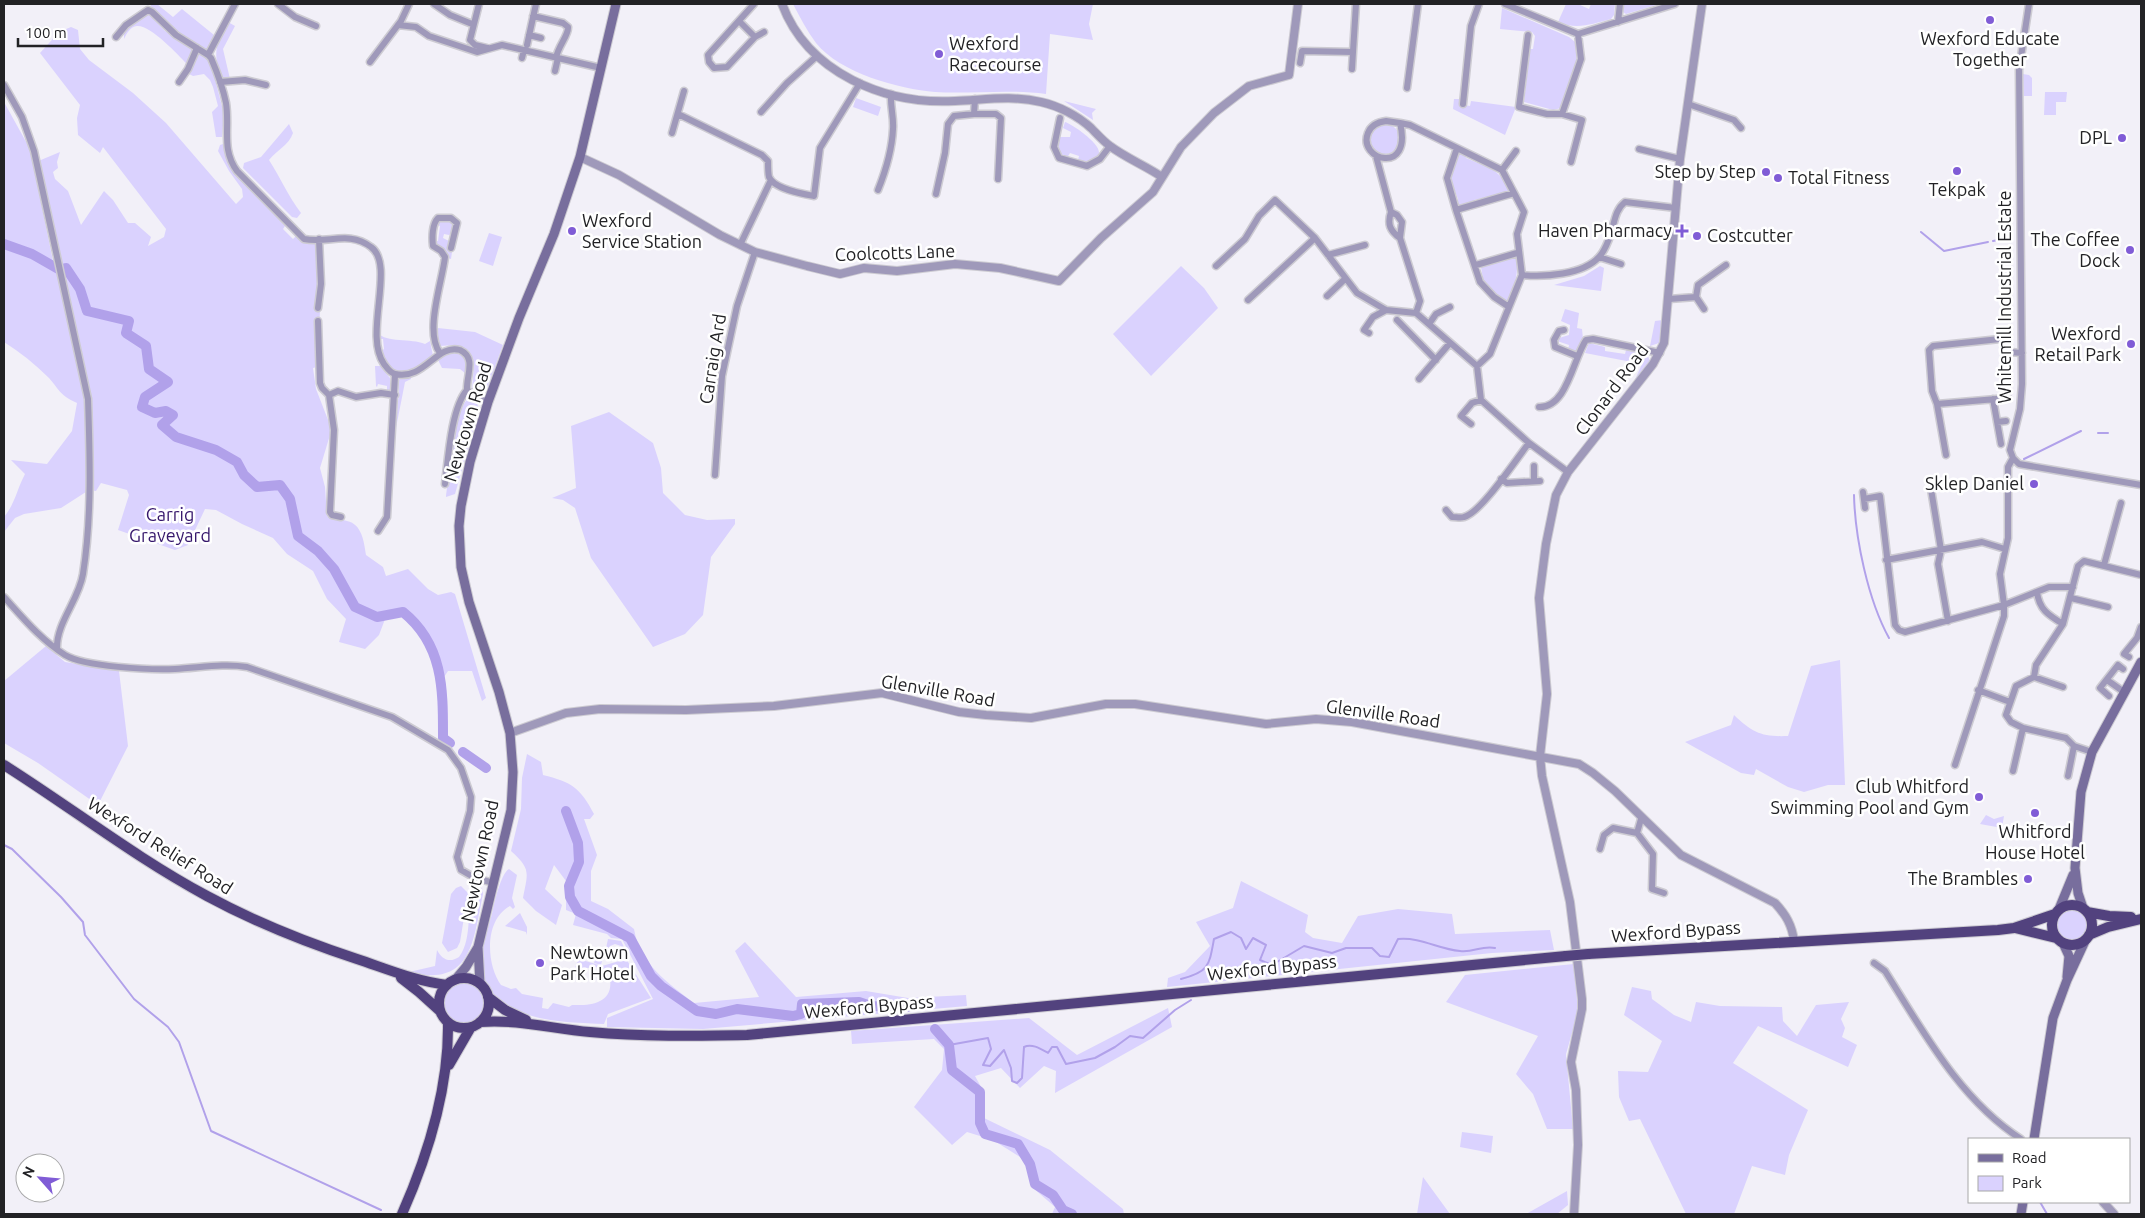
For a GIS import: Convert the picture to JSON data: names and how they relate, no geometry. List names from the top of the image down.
{
  "streets": {
    "highway": ["Wexford Relief Road", "Wexford Bypass"],
    "main road": ["Newtown Road"],
    "street": [
      "Coolcotts Lane",
      "Whitemill Industrial Estate",
      "Carraig Ard",
      "Clonard Road",
      "Glenville Road"
    ]
  },
  "crossings": [
    ["Coolcotts Lane", "Carraig Ard"],
    ["Coolcotts Lane", "Newtown Road"],
    ["Clonard Road", "Glenville Road"],
    ["Newtown Road", "Glenville Road"],
    ["Newtown Road", "Wexford Relief Road"],
    ["Newtown Road", "Wexford Bypass"],
    ["Glenville Road", "Wexford Bypass"],
    ["Wexford Relief Road", "Wexford Bypass"]
  ],
  "parks": ["Carrig Graveyard"],
  "places": {
    "other": [
      "Wexford Educate Together",
      "Wexford Racecourse",
      "DPL",
      "Tekpak",
      "Step by Step",
      "Total Fitness",
      "Wexford Service Station",
      "Costcutter",
      "The Coffee Dock",
      "Wexford Retail Park",
      "Sklep Daniel",
      "Club Whitford Swimming Pool and Gym",
      "Whitford House Hotel",
      "The Brambles",
      "Newtown Park Hotel"
    ],
    "health": ["Haven Pharmacy"]
  },
  "legend": ["Road", "Park"],
  "scale_bar": "100 m",
  "north": "top left"
}
